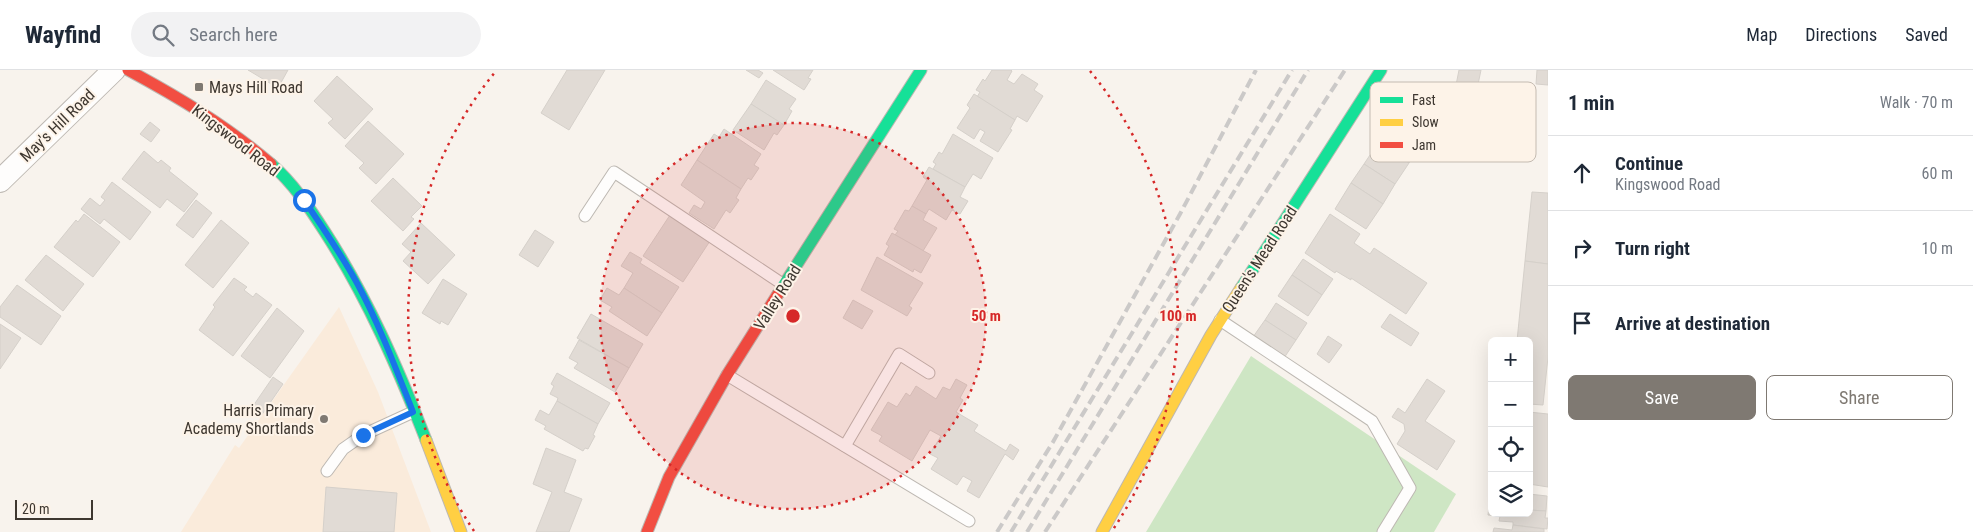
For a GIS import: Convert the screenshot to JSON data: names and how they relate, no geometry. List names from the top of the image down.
{
  "streets": {
    "street": [
      "May's Hill Road",
      "Kingswood Road",
      "Queen's Mead Road",
      "Valley Road"
    ]
  },
  "places": {
    "transit": ["Mays Hill Road"],
    "other": ["Harris Primary Academy Shortlands"]
  },
  "legend": ["Fast", "Slow", "Jam"],
  "scale_bar": "20 m",
  "page": {
    "header": "Wayfind",
    "search": "Search here",
    "nav": ["Map", "Directions", "Saved"],
    "heading": ["1 min", "Walk · 70 m"],
    "list": [
      ["Continue", "Kingswood Road", "60 m"],
      ["Turn right", "10 m"],
      "Arrive at destination"
    ],
    "map_buttons": ["+", "−"],
    "buttons": ["Save", "Share"],
    "scale": "20 m"
  },
  "rings": ["50 m", "100 m"]
}
